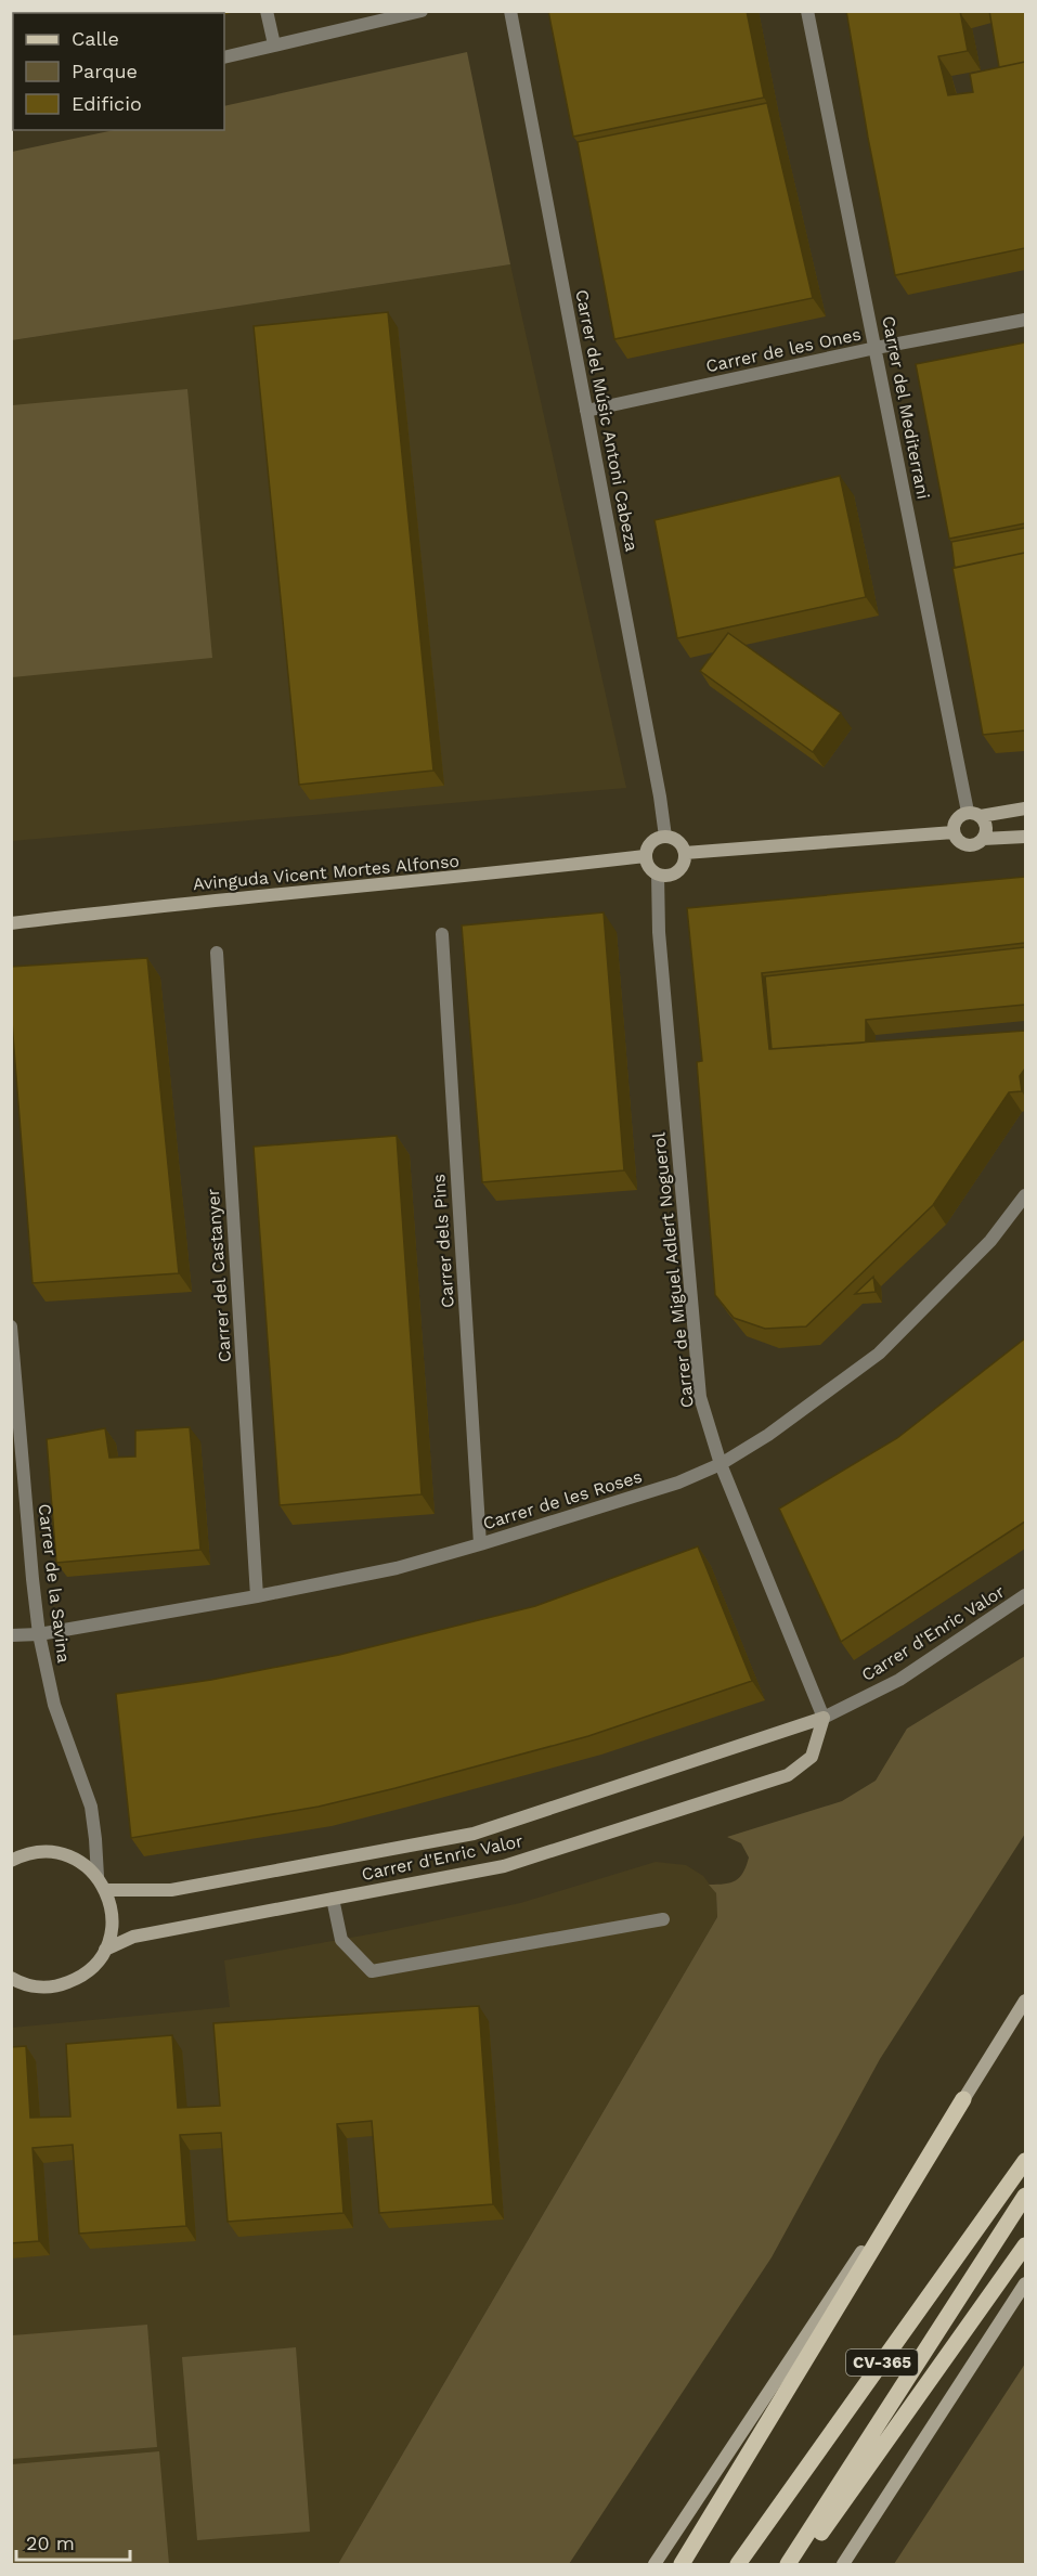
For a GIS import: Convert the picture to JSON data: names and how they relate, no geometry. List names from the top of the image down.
{
  "streets": {
    "main road": ["CV-365"],
    "street": [
      "Carrer de les Ones",
      "Carrer del Mediterrani",
      "Carrer del Músic Antoni Cabeza",
      "Avinguda Vicent Mortes Alfonso",
      "Carrer dels Pins",
      "Carrer de Miguel Adlert Noguerol",
      "Carrer del Castanyer",
      "Carrer de les Roses",
      "Carrer de la Savina",
      "Carrer d'Enric Valor"
    ]
  },
  "crossings": [
    ["Carrer de les Ones", "Carrer del Mediterrani"],
    ["Carrer de les Ones", "Carrer del Músic Antoni Cabeza"],
    ["Carrer del Músic Antoni Cabeza", "Avinguda Vicent Mortes Alfonso"],
    ["Carrer del Músic Antoni Cabeza", "Carrer de Miguel Adlert Noguerol"],
    ["Avinguda Vicent Mortes Alfonso", "Carrer de Miguel Adlert Noguerol"],
    ["Carrer dels Pins", "Carrer de les Roses"],
    ["Carrer de Miguel Adlert Noguerol", "Carrer de les Roses"],
    ["Carrer de Miguel Adlert Noguerol", "Carrer d'Enric Valor"],
    ["Carrer del Castanyer", "Carrer de les Roses"],
    ["Carrer de les Roses", "Carrer de la Savina"]
  ],
  "legend": ["Calle", "Parque", "Edificio"],
  "scale_bar": "20 m"
}
